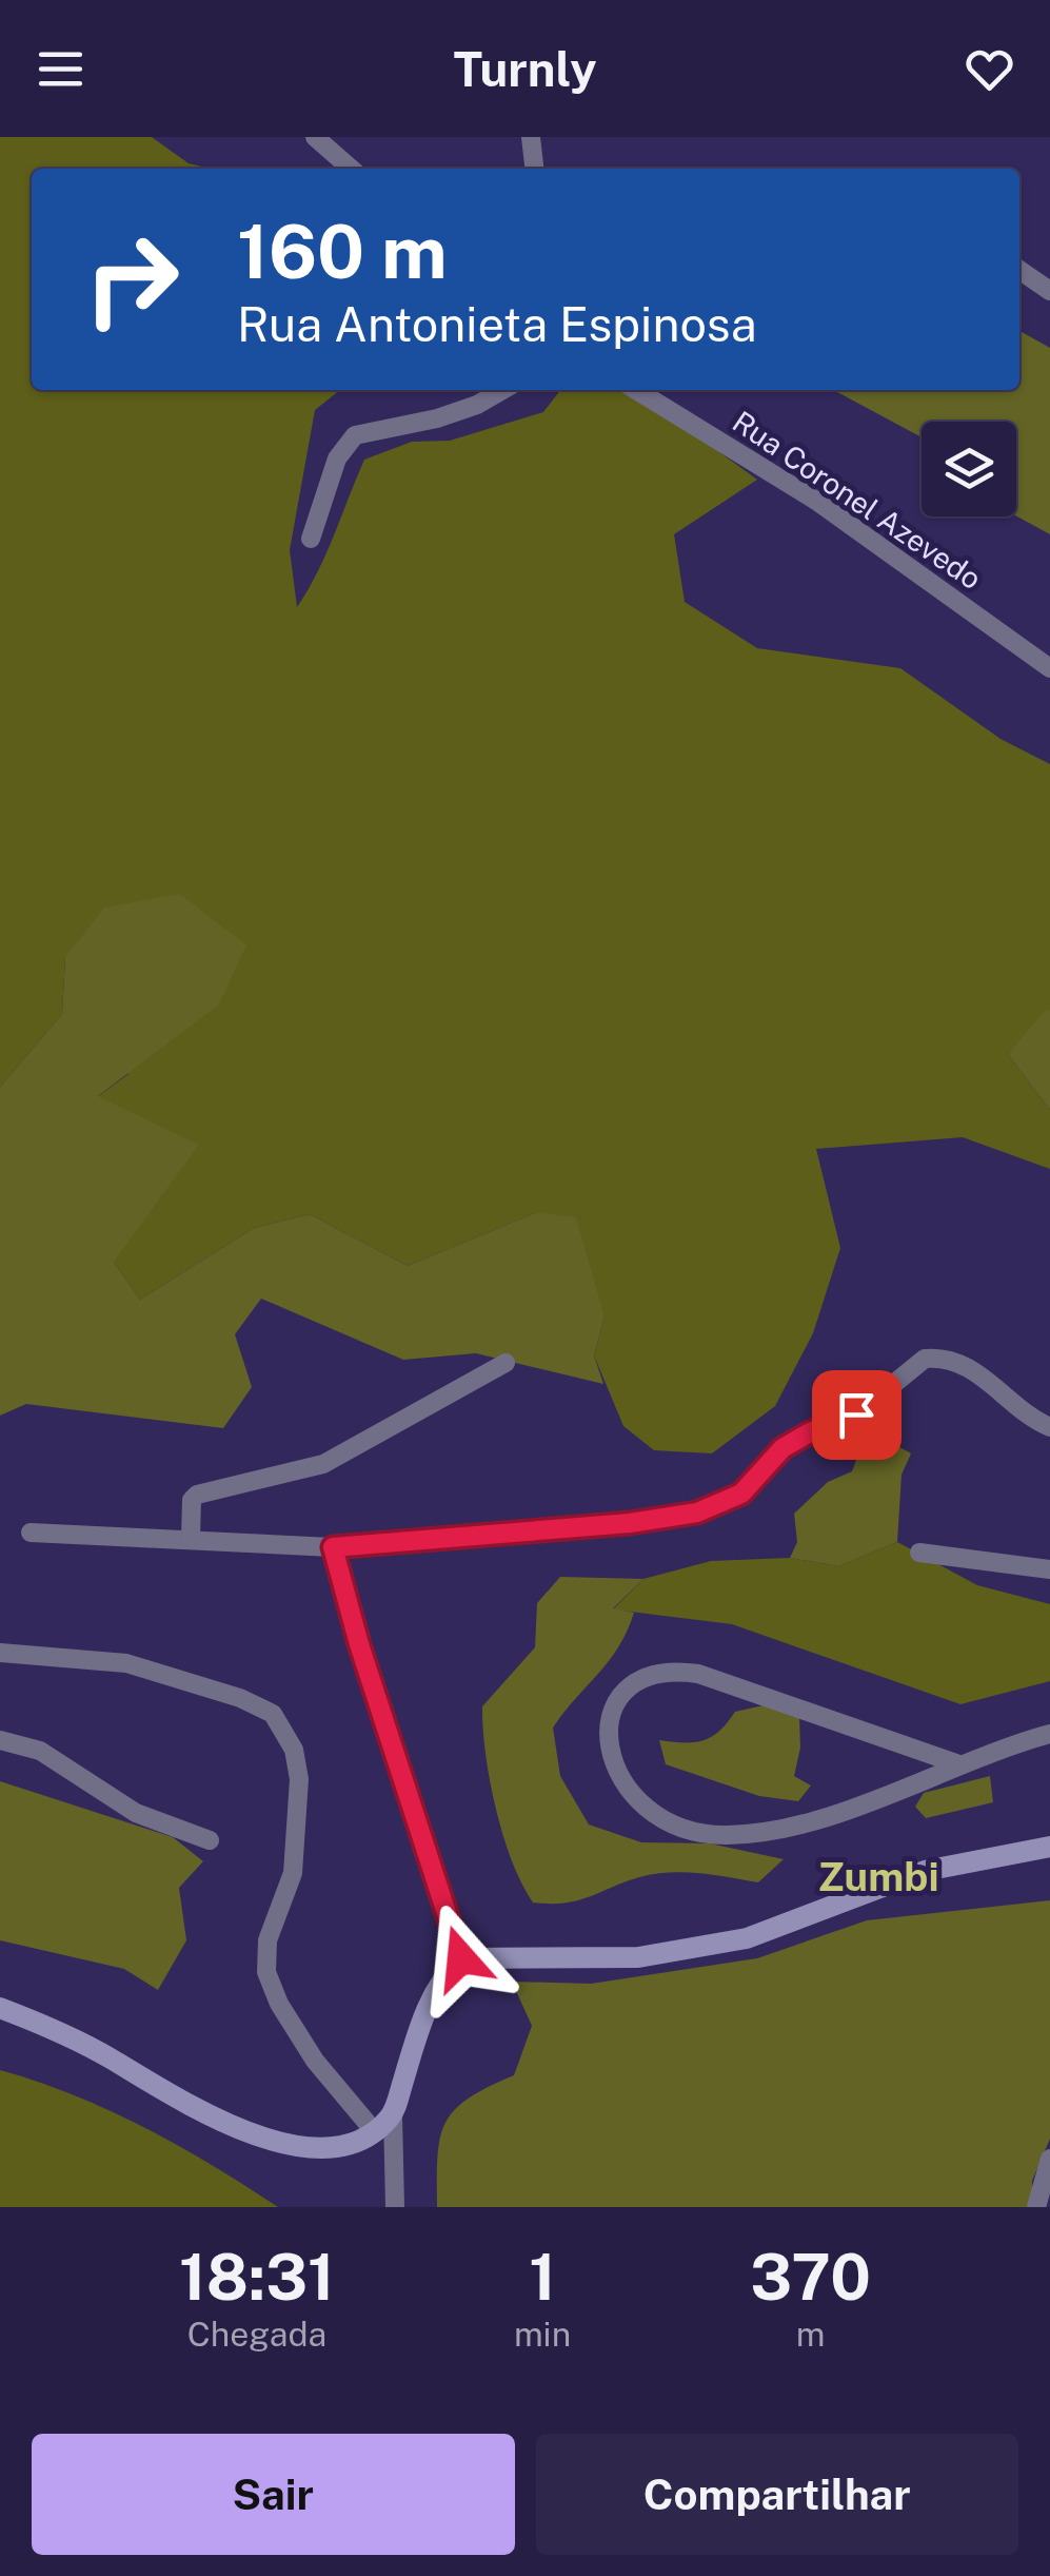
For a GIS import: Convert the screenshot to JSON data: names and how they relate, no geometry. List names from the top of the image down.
{
  "streets": {
    "street": ["Rua Coronel Azevedo"]
  },
  "districts": ["Zumbi"],
  "page": {
    "header": "Turnly",
    "turn": ["160 m", "Rua Antonieta Espinosa"],
    "eta": [
      "18:31",
      "Chegada",
      "1",
      "min",
      "370",
      "m"
    ],
    "buttons": ["Sair", "Compartilhar"]
  }
}
